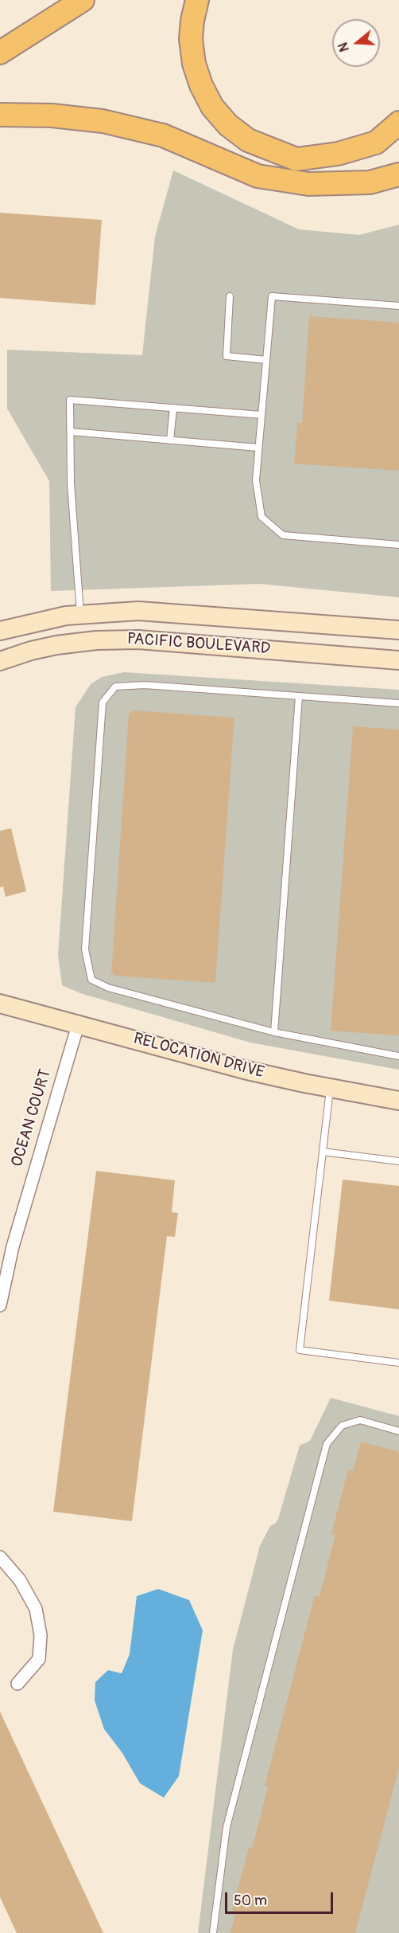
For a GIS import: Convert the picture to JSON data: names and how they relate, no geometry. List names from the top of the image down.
{
  "streets": {
    "main road": ["PACIFIC BOULEVARD", "RELOCATION DRIVE"],
    "street": ["OCEAN COURT"]
  },
  "crossings": [
    ["RELOCATION DRIVE", "OCEAN COURT"]
  ],
  "scale_bar": "50 m",
  "north": "left"
}
